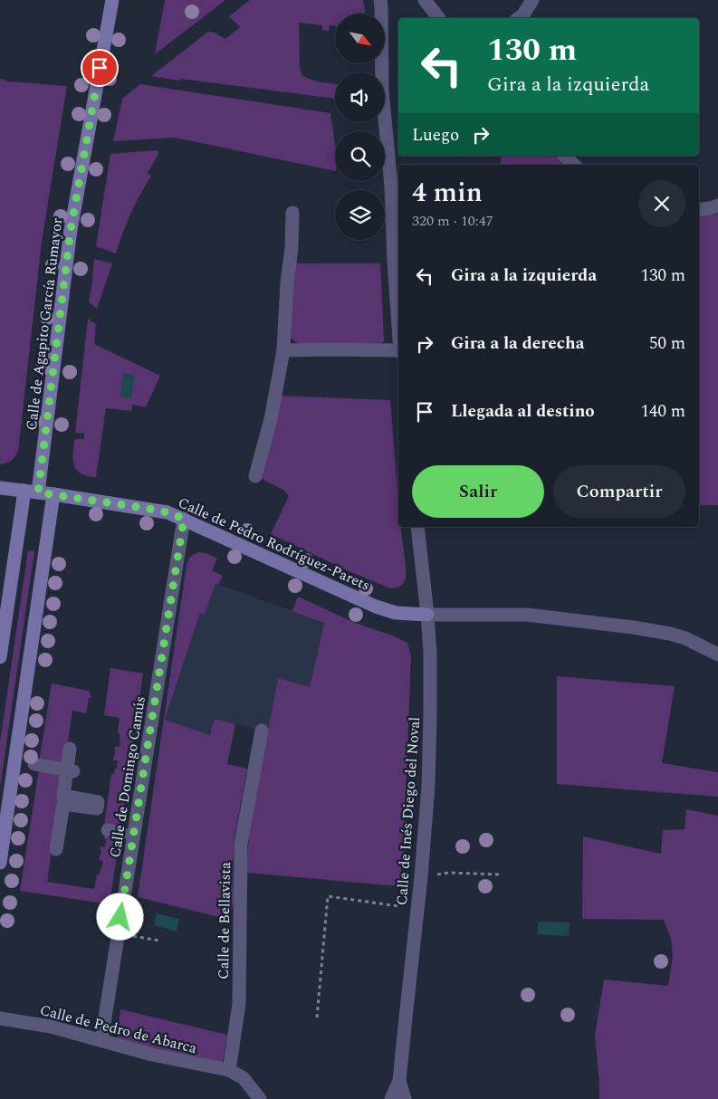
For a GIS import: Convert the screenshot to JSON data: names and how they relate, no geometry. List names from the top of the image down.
{
  "streets": {
    "main road": ["Calle de Agapito García Rumayor", "Calle de Pedro Rodríguez-Parets"],
    "street": [
      "Calle de Domingo Camús",
      "Calle de Inés Diego del Noval",
      "Calle de Bellavista",
      "Calle de Pedro de Abarca"
    ]
  },
  "crossings": [
    ["Calle de Agapito García Rumayor", "Calle de Pedro Rodríguez-Parets"],
    ["Calle de Pedro Rodríguez-Parets", "Calle de Domingo Camús"],
    ["Calle de Pedro Rodríguez-Parets", "Calle de Inés Diego del Noval"],
    ["Calle de Domingo Camús", "Calle de Pedro de Abarca"],
    ["Calle de Bellavista", "Calle de Pedro de Abarca"]
  ],
  "north": "bottom right",
  "page": {
    "turn": ["130 m", "Gira a la izquierda"],
    "then": "Luego",
    "heading": ["4 min", "320 m · 10:47"],
    "list": [
      {
        "name": "Gira a la izquierda",
        "value": "130 m"
      },
      {
        "name": "Gira a la derecha",
        "value": "50 m"
      },
      {
        "name": "Llegada al destino",
        "value": "140 m"
      }
    ],
    "buttons": ["Salir", "Compartir"]
  }
}
